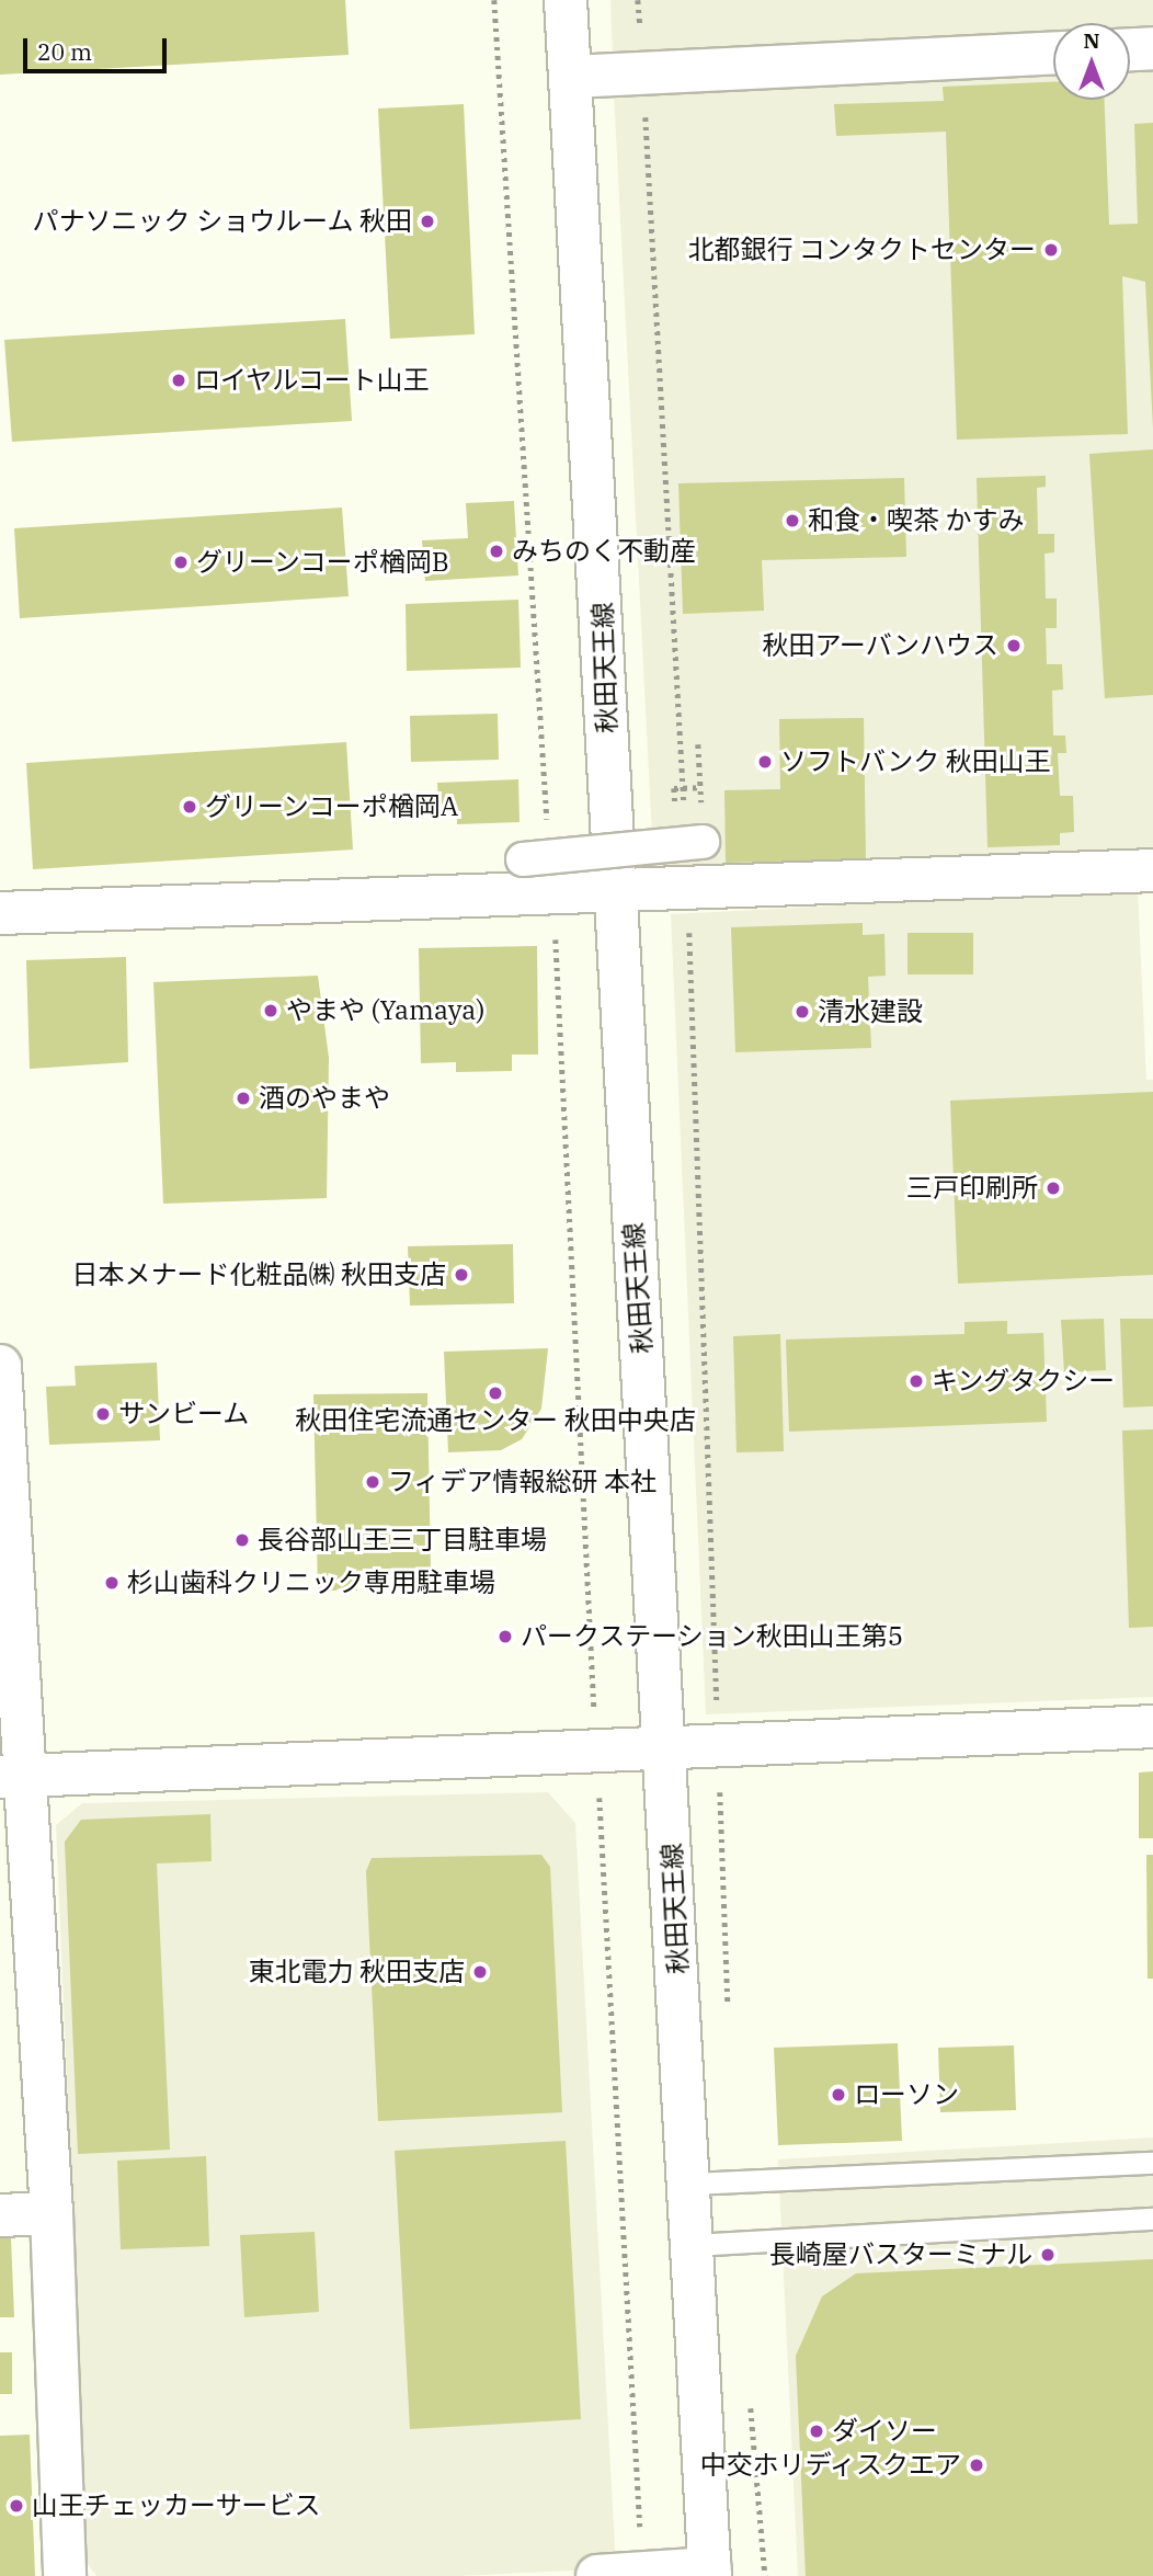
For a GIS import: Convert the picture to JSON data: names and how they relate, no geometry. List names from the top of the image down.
{
  "streets": {
    "street": ["秋田天王線"]
  },
  "places": [
    "パナソニック ショウルーム 秋田",
    "北都銀行 コンタクトセンター",
    "ロイヤルコート山王",
    "和食・喫茶 かすみ",
    "みちのく不動産",
    "グリーンコーポ楢岡B",
    "秋田アーバンハウス",
    "ソフトバンク 秋田山王",
    "グリーンコーポ楢岡A",
    "やまや (Yamaya)",
    "清水建設",
    "酒のやまや",
    "三戸印刷所",
    "日本メナード化粧品㈱ 秋田支店",
    "キングタクシー",
    "秋田住宅流通センター 秋田中央店",
    "サンビーム",
    "フィデア情報総研 本社",
    "長谷部山王三丁目駐車場",
    "杉山歯科クリニック専用駐車場",
    "パークステーション秋田山王第5",
    "東北電力 秋田支店",
    "ローソン",
    "長崎屋バスターミナル",
    "ダイソー",
    "中交ホリディスクエア",
    "山王チェッカーサービス"
  ],
  "scale_bar": "20 m",
  "north": "top"
}
